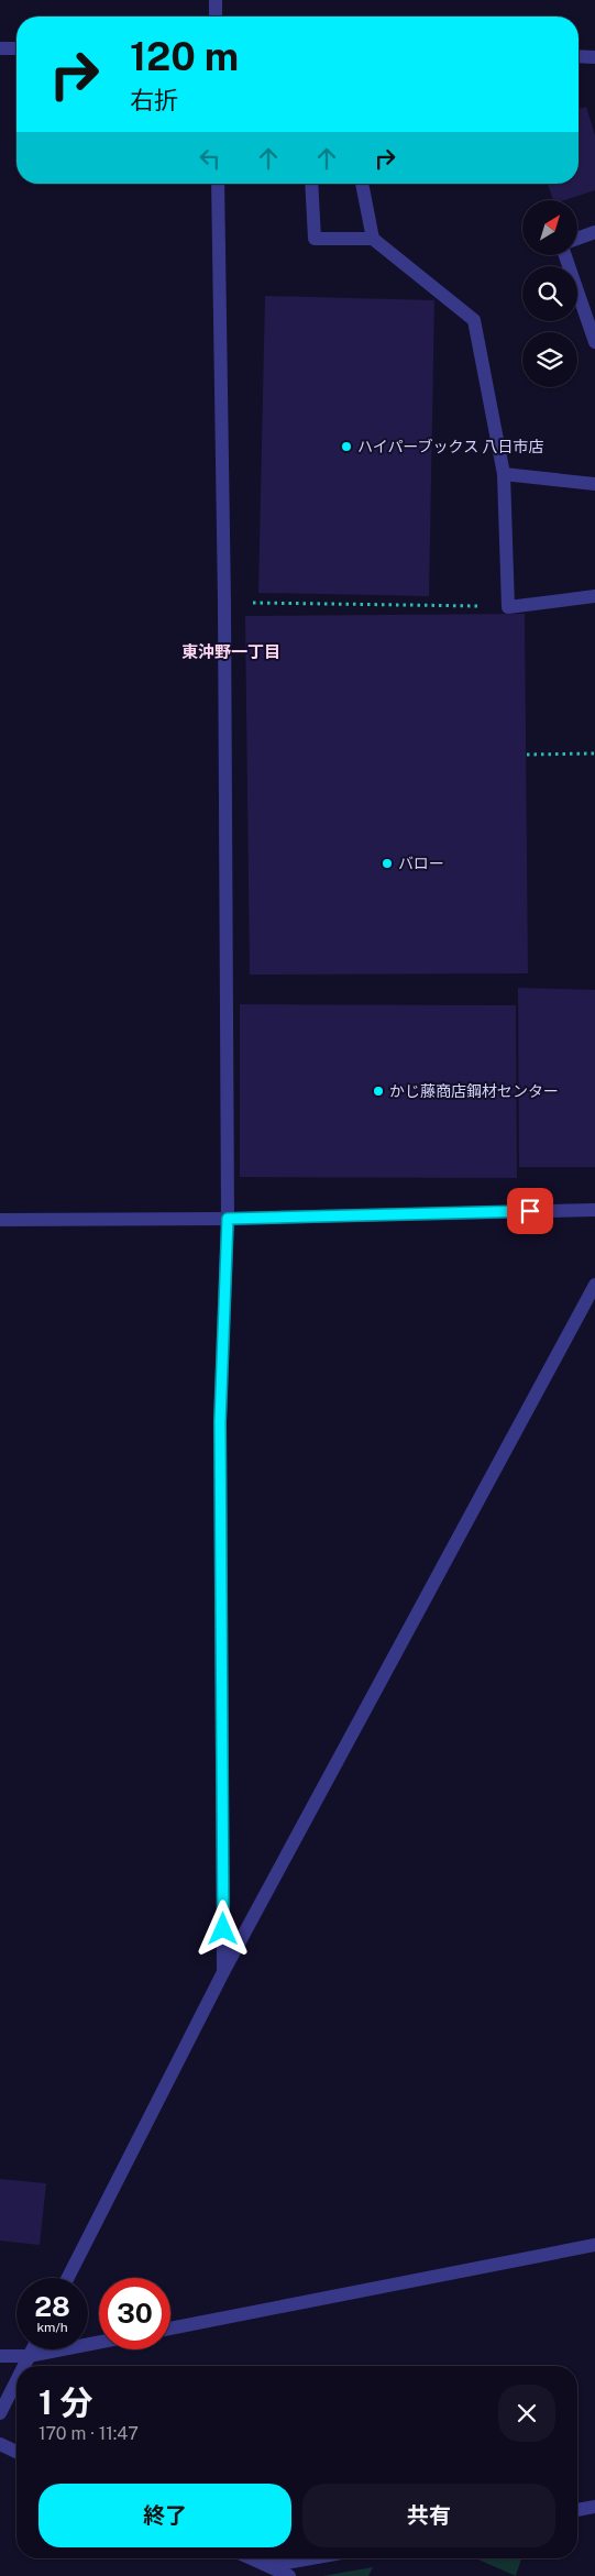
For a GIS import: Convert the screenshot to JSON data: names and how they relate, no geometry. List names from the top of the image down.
{
  "districts": ["東沖野一丁目"],
  "places": ["ハイパーブックス 八日市店", "バロー", "かじ藤商店鋼材センター"],
  "north": "top right",
  "page": {
    "turn": ["120 m", "右折"],
    "speed": "28 km/h",
    "limit": "30",
    "heading": ["1 分", "170 m · 11:47"],
    "buttons": ["終了", "共有"]
  }
}
